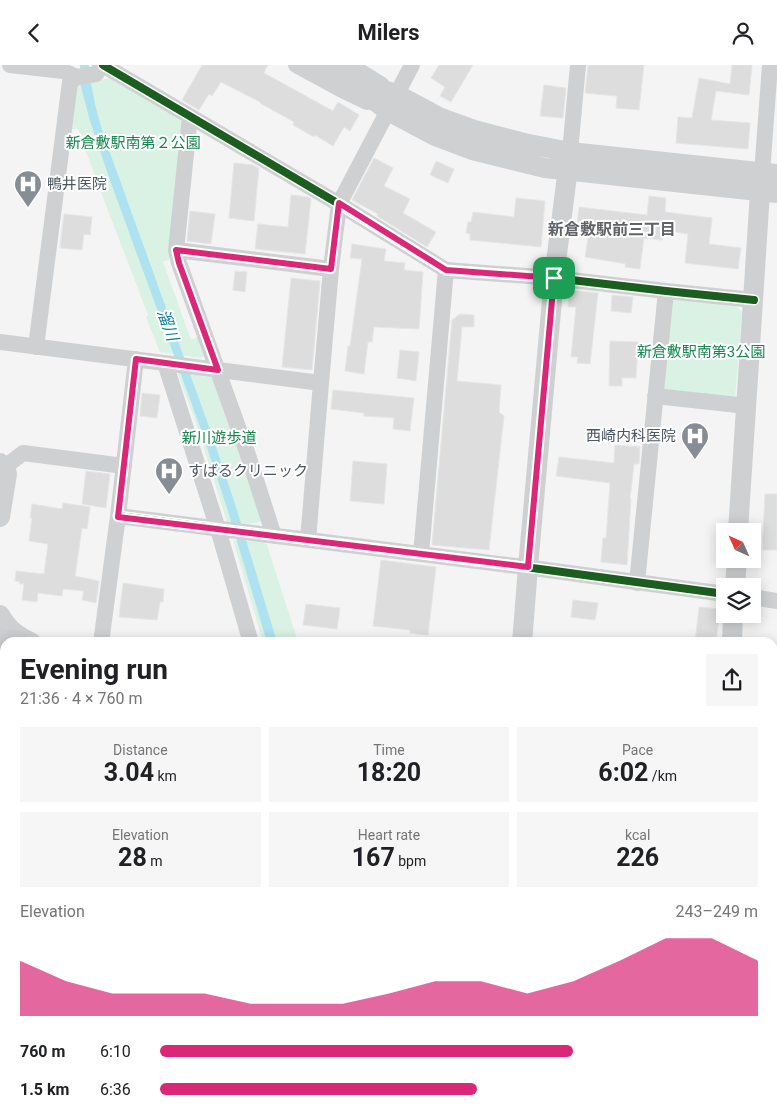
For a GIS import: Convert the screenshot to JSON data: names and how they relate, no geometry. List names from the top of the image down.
{
  "districts": ["新倉敷駅前三丁目"],
  "water": ["溜川"],
  "parks": ["新倉敷駅南第２公園", "新倉敷駅南第3公園", "新川遊歩道"],
  "places": {
    "hospital": ["鴨井医院", "西崎内科医院", "すばるクリニック"]
  },
  "north": "top left",
  "page": {
    "header": "Milers",
    "heading": ["Evening run", "21:36 · 4 × 760 m"],
    "stats": [
      ["Distance", "3.04 km"],
      ["Time", "18:20"],
      ["Pace", "6:02 /km"],
      ["Elevation", "28 m"],
      ["Heart rate", "167 bpm"],
      ["kcal", "226"]
    ],
    "chart": ["Elevation", "243–249 m"],
    "list": [
      {
        "name": "760 m",
        "note": "6:10"
      },
      {
        "name": "1.5 km",
        "note": "6:36"
      }
    ]
  }
}
